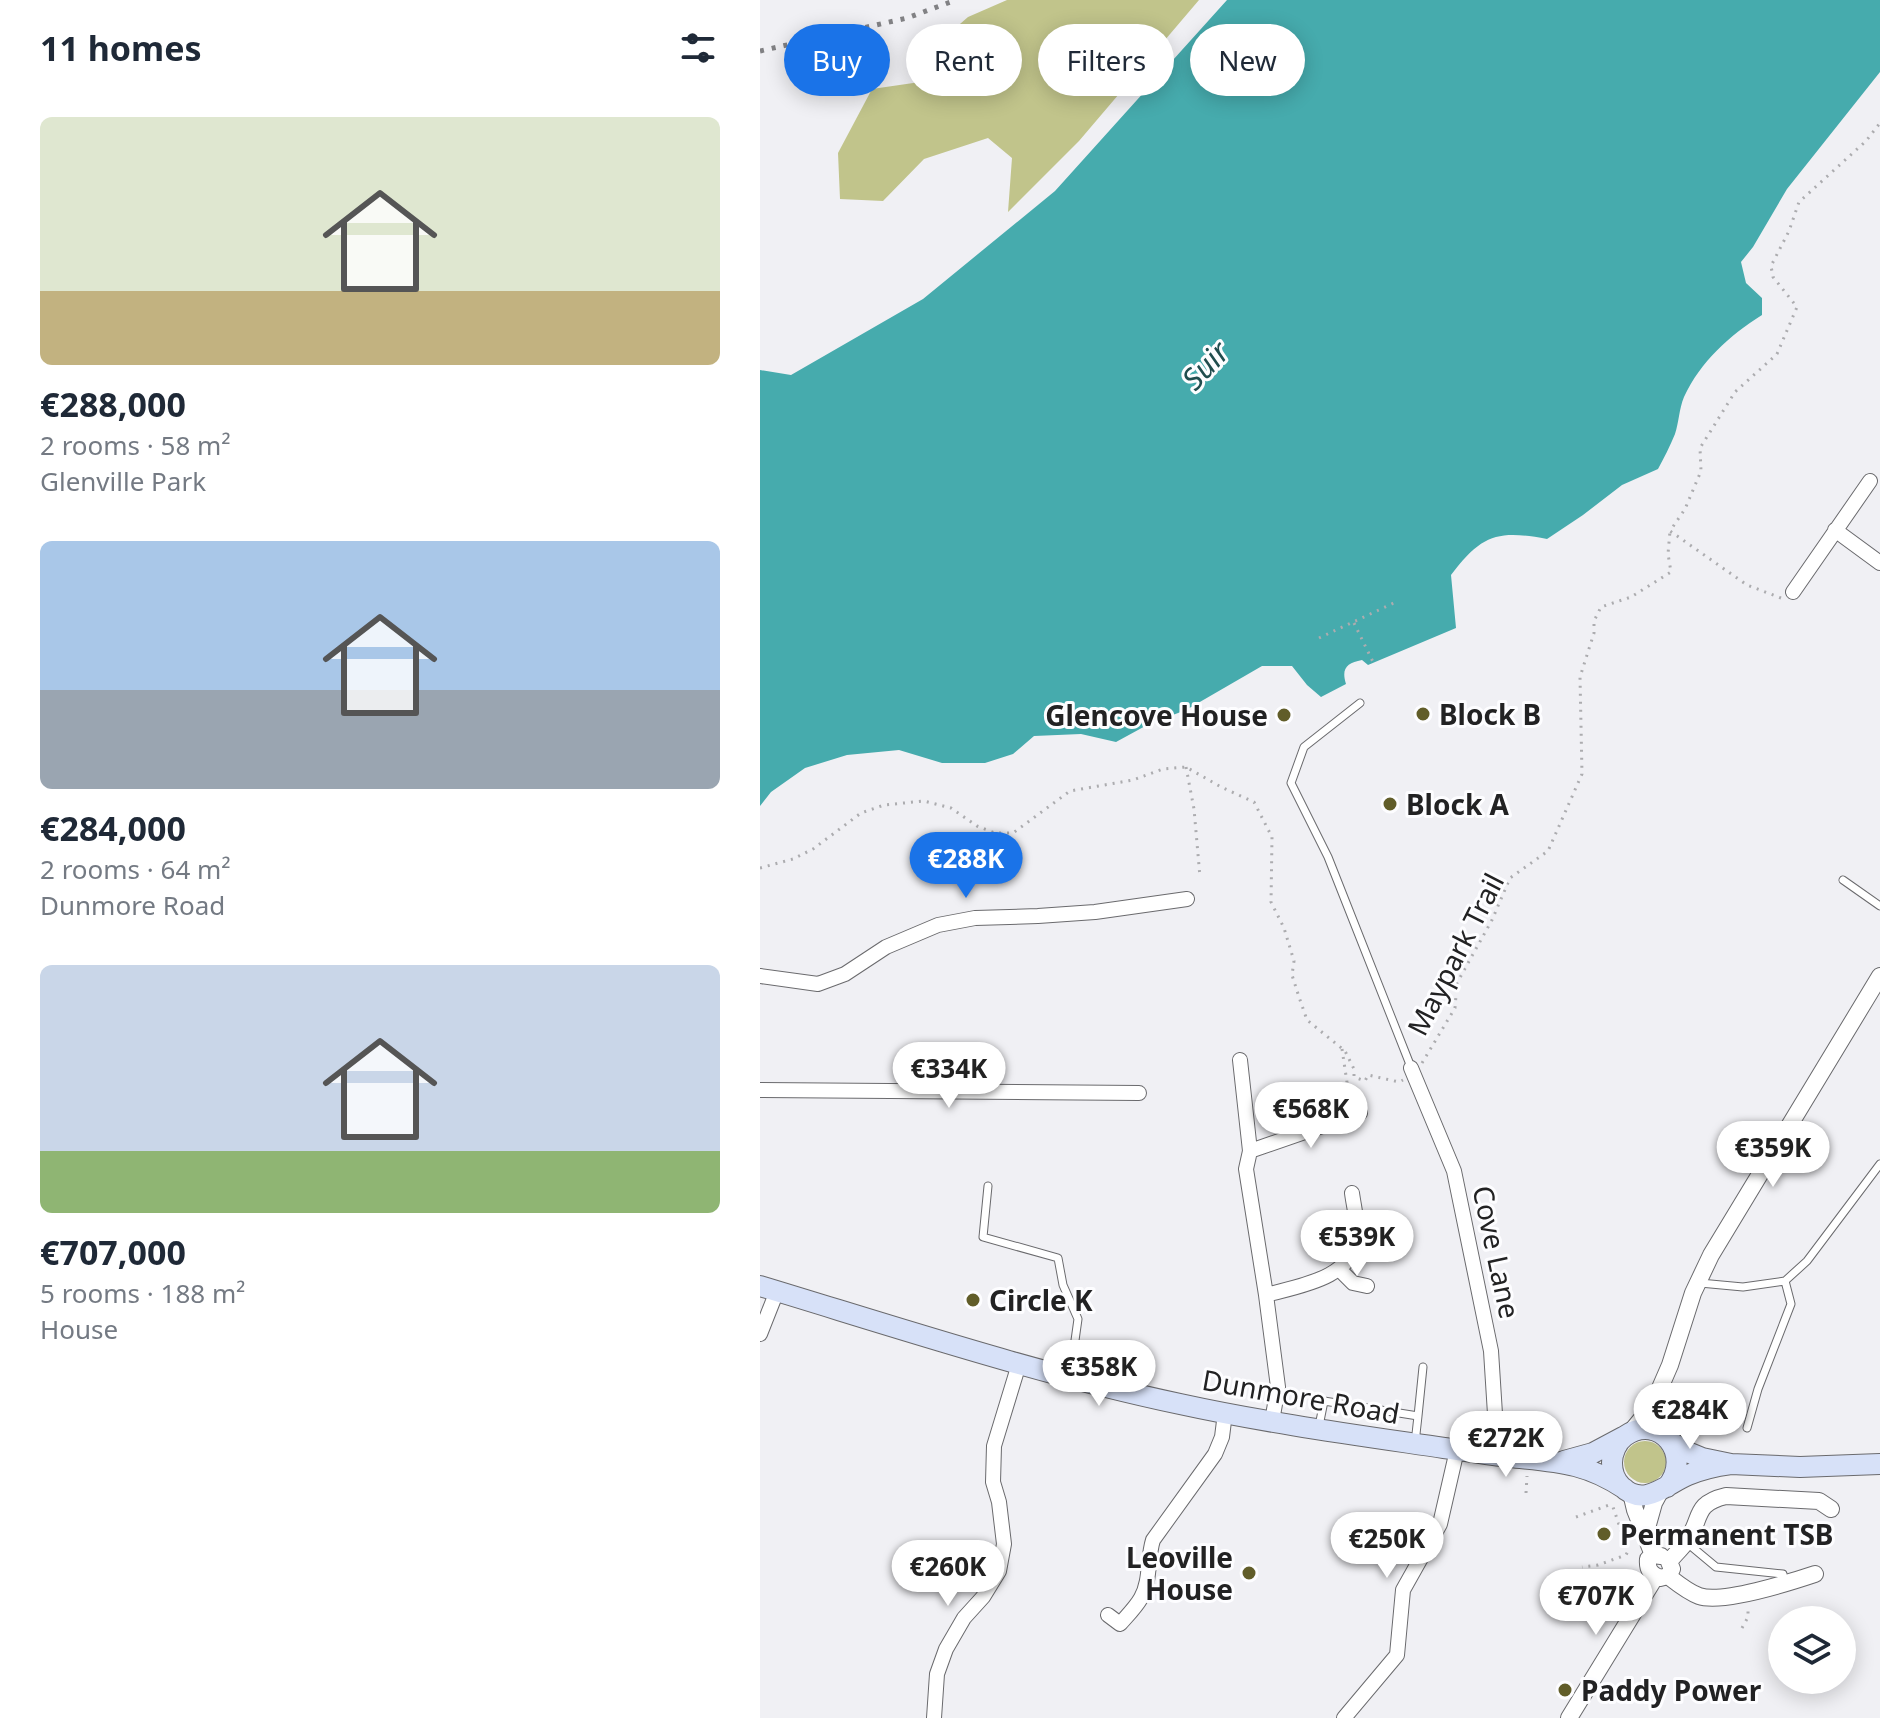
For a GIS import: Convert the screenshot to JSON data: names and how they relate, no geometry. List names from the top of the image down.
{
  "streets": {
    "main road": ["Dunmore Road"],
    "street": ["Cove Lane"],
    "path": ["Maypark Trail"]
  },
  "crossings": [
    ["Maypark Trail", "Cove Lane"],
    ["Cove Lane", "Dunmore Road"]
  ],
  "water": ["Suir"],
  "places": [
    "Block B",
    "Glencove House",
    "Block A",
    "Circle K",
    "Permanent TSB",
    "Leoville House",
    "Paddy Power"
  ],
  "page": {
    "heading": "11 homes",
    "chip": [
      "Buy",
      "Rent",
      "Filters",
      "New"
    ],
    "list": [
      {
        "name": "€288,000",
        "note": "2 rooms · 58 m² · Glenville Park"
      },
      {
        "name": "€284,000",
        "note": "2 rooms · 64 m² · Dunmore Road"
      },
      {
        "name": "€707,000",
        "note": "5 rooms · 188 m² · House"
      }
    ],
    "price": [
      "€288K",
      "€334K",
      "€568K",
      "€359K",
      "€539K",
      "€358K",
      "€284K",
      "€272K",
      "€250K",
      "€260K",
      "€707K"
    ]
  }
}
